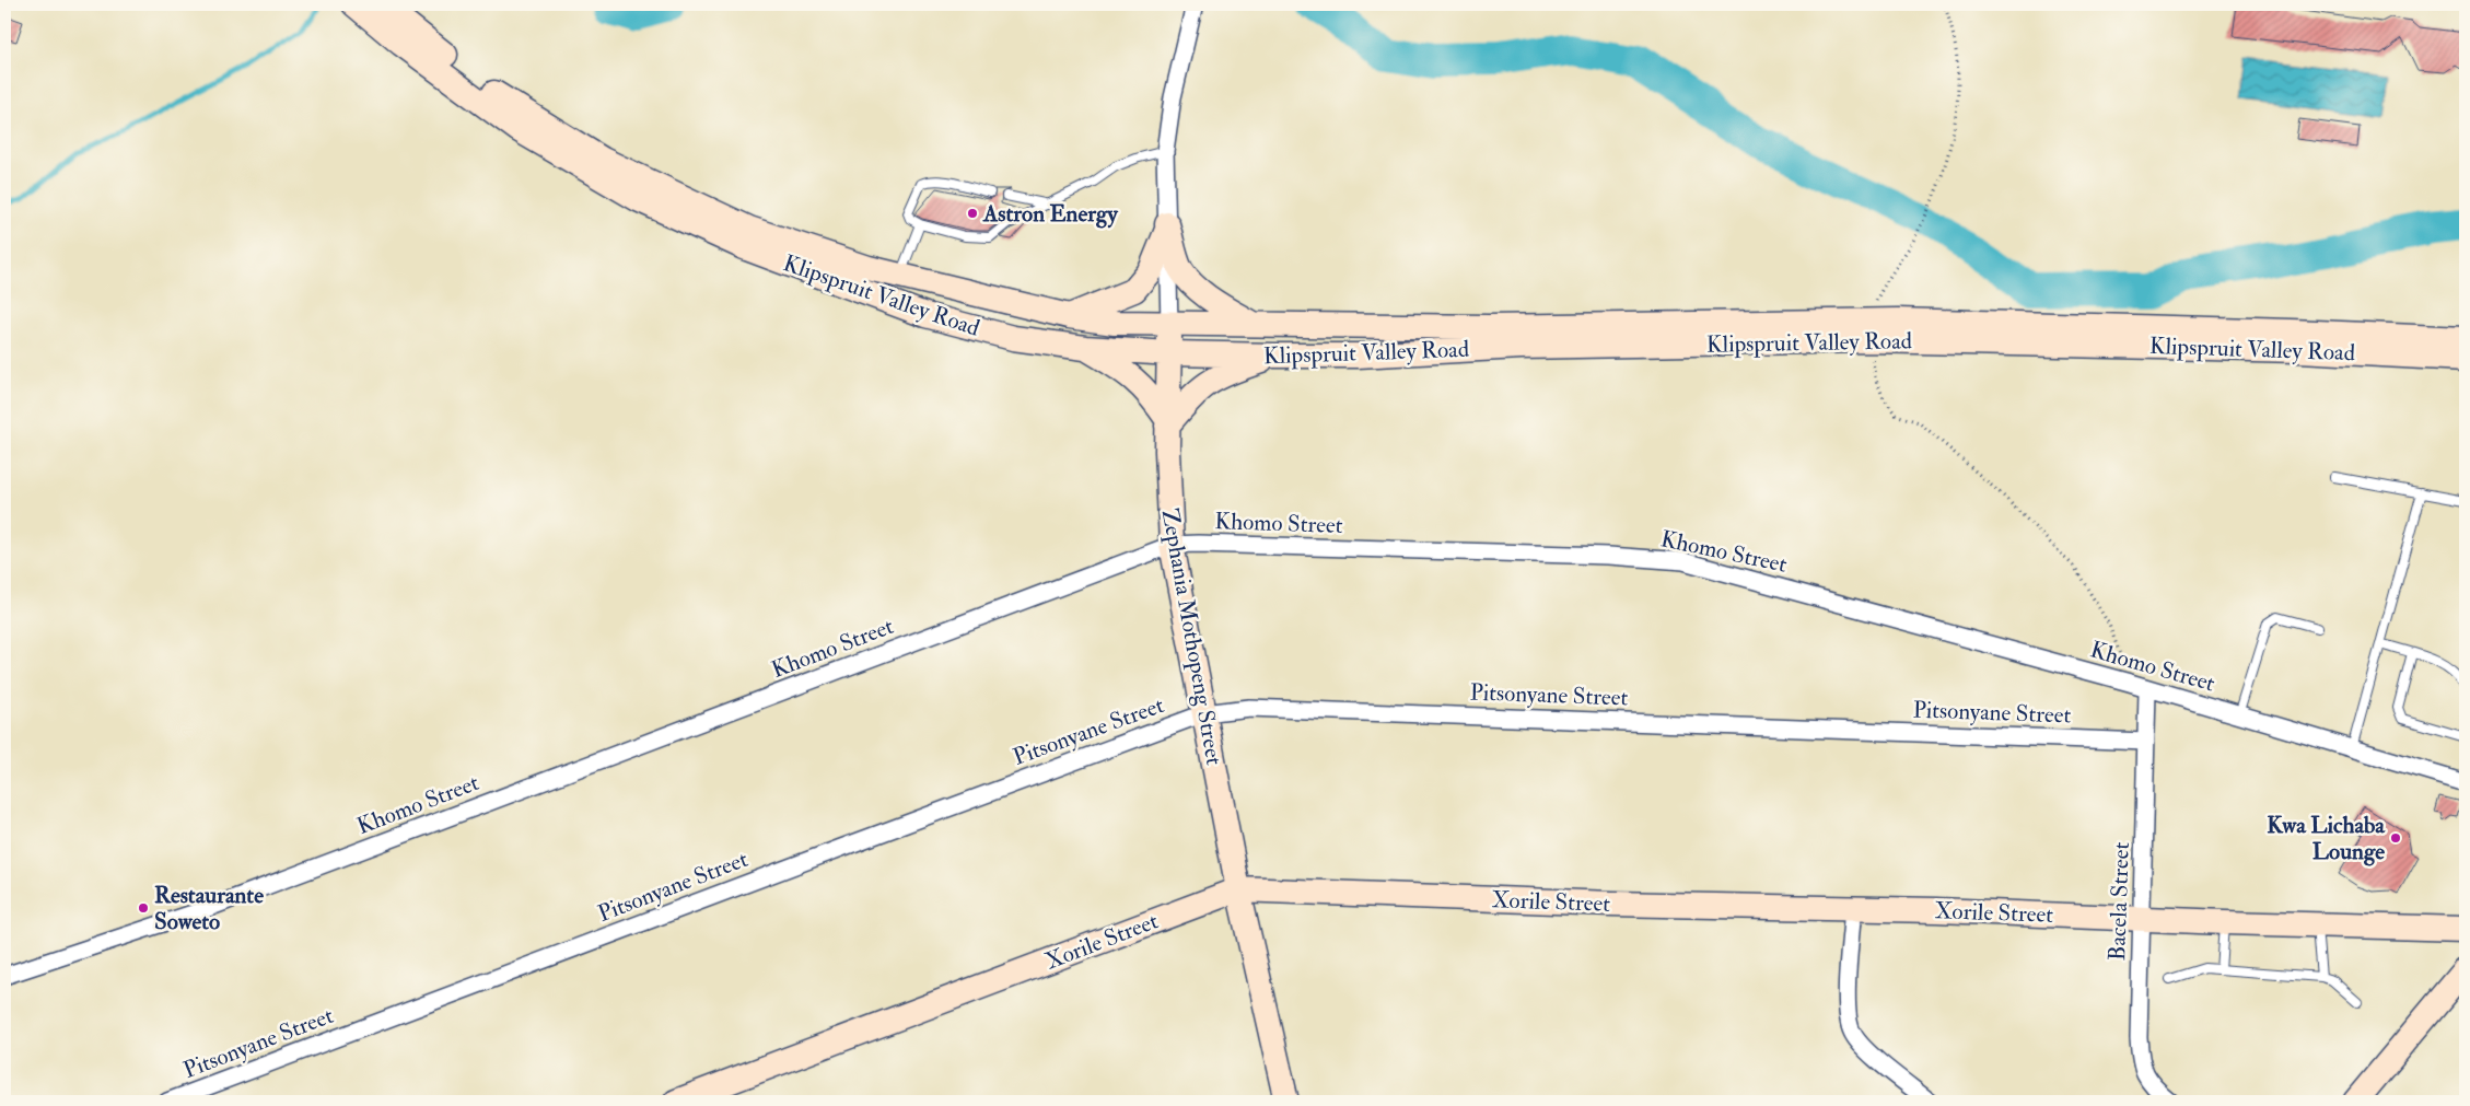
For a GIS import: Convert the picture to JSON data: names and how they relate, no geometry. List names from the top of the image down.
{
  "streets": {
    "main road": ["Klipspruit Valley Road", "Zephania Mothopeng Street", "Xorile Street"],
    "street": ["Khomo Street", "Pitsonyane Street", "Bacela Street"]
  },
  "crossings": [
    ["Klipspruit Valley Road", "Zephania Mothopeng Street"],
    ["Khomo Street", "Zephania Mothopeng Street"],
    ["Khomo Street", "Bacela Street"],
    ["Zephania Mothopeng Street", "Pitsonyane Street"],
    ["Zephania Mothopeng Street", "Xorile Street"],
    ["Pitsonyane Street", "Bacela Street"],
    ["Xorile Street", "Bacela Street"]
  ],
  "places": ["Astron Energy", "Kwa Lichaba Lounge", "Restaurante Soweto"]
}
